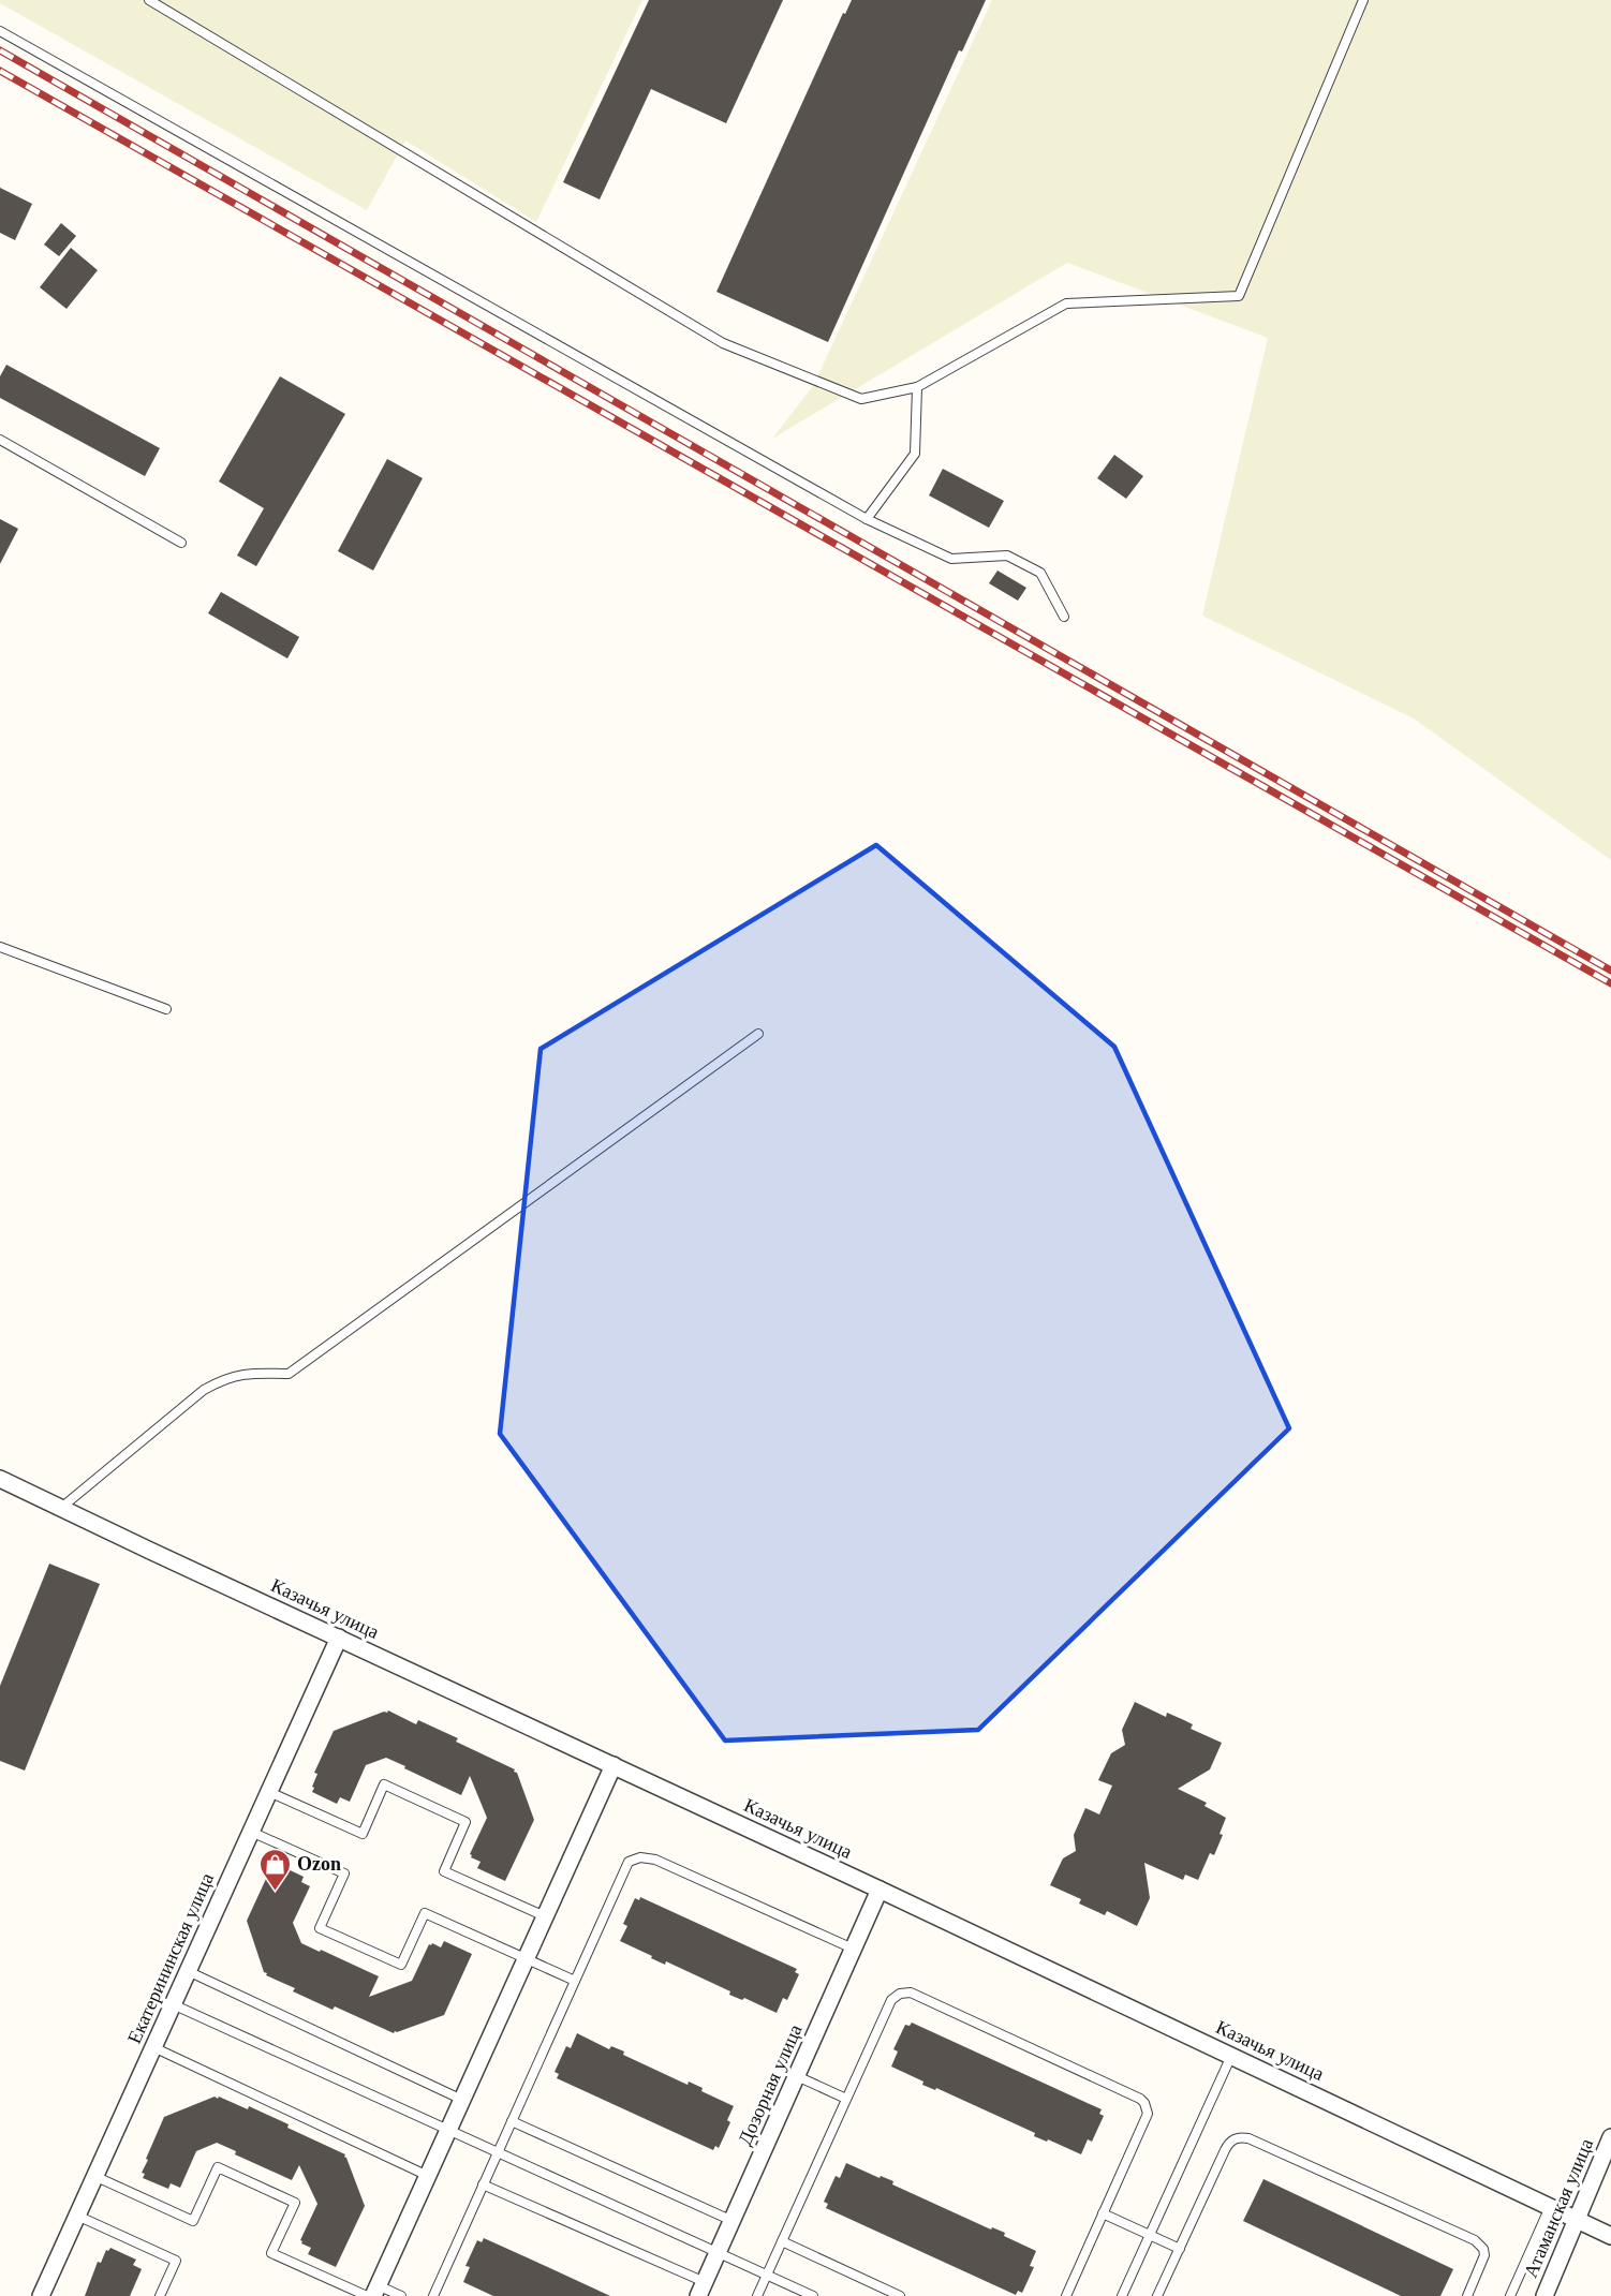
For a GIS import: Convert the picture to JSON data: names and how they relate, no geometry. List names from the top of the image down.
{
  "streets": {
    "street": [
      "Казачья улица",
      "Екатерининская улица",
      "Дозорная улица",
      "Атаманская улица"
    ]
  },
  "crossings": [
    ["Казачья улица", "Екатерининская улица"],
    ["Казачья улица", "Дозорная улица"],
    ["Казачья улица", "Атаманская улица"]
  ],
  "places": {
    "shop": ["Ozon"]
  }
}
